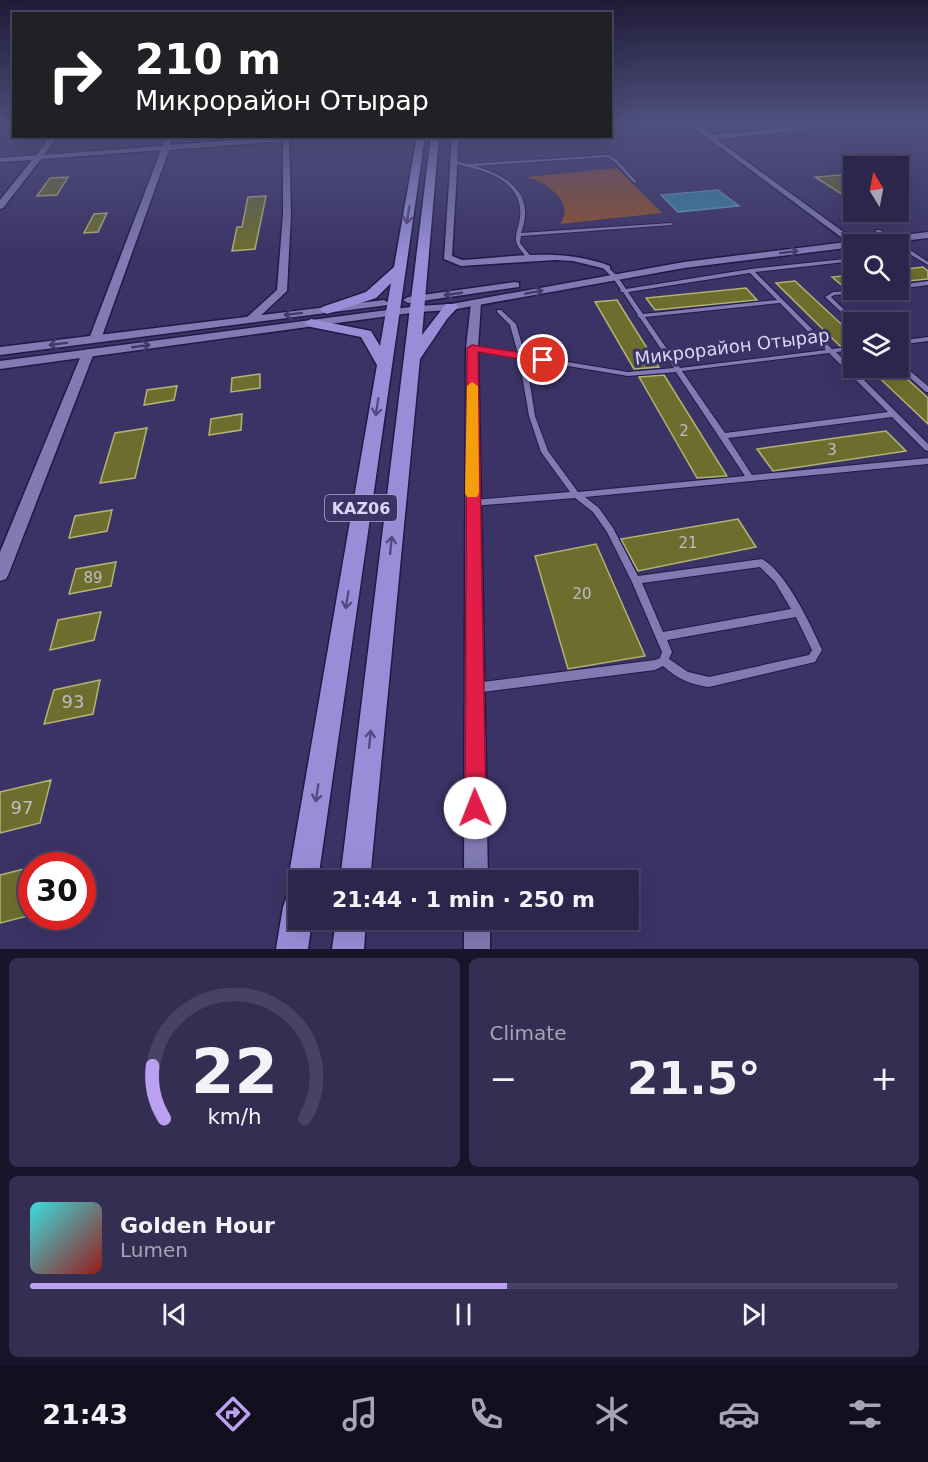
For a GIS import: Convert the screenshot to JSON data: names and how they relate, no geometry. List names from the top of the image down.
{
  "streets": {
    "highway": ["KАZ06"],
    "lane": ["Микрорайон Отырар"]
  },
  "house_numbers": [
    "2",
    "3",
    "21",
    "89",
    "20",
    "93",
    "97"
  ],
  "north": "top",
  "page": {
    "turn": ["210 m", "Микрорайон Отырар"],
    "limit": "30",
    "trip": "21:44 · 1 min · 250 m",
    "tile": "Climate",
    "heat": ["−", "21.5°", "+"],
    "song": ["Golden Hour", "Lumen"],
    "tabs": "21:43",
    "gauge": ["22", "km/h"]
  }
}
